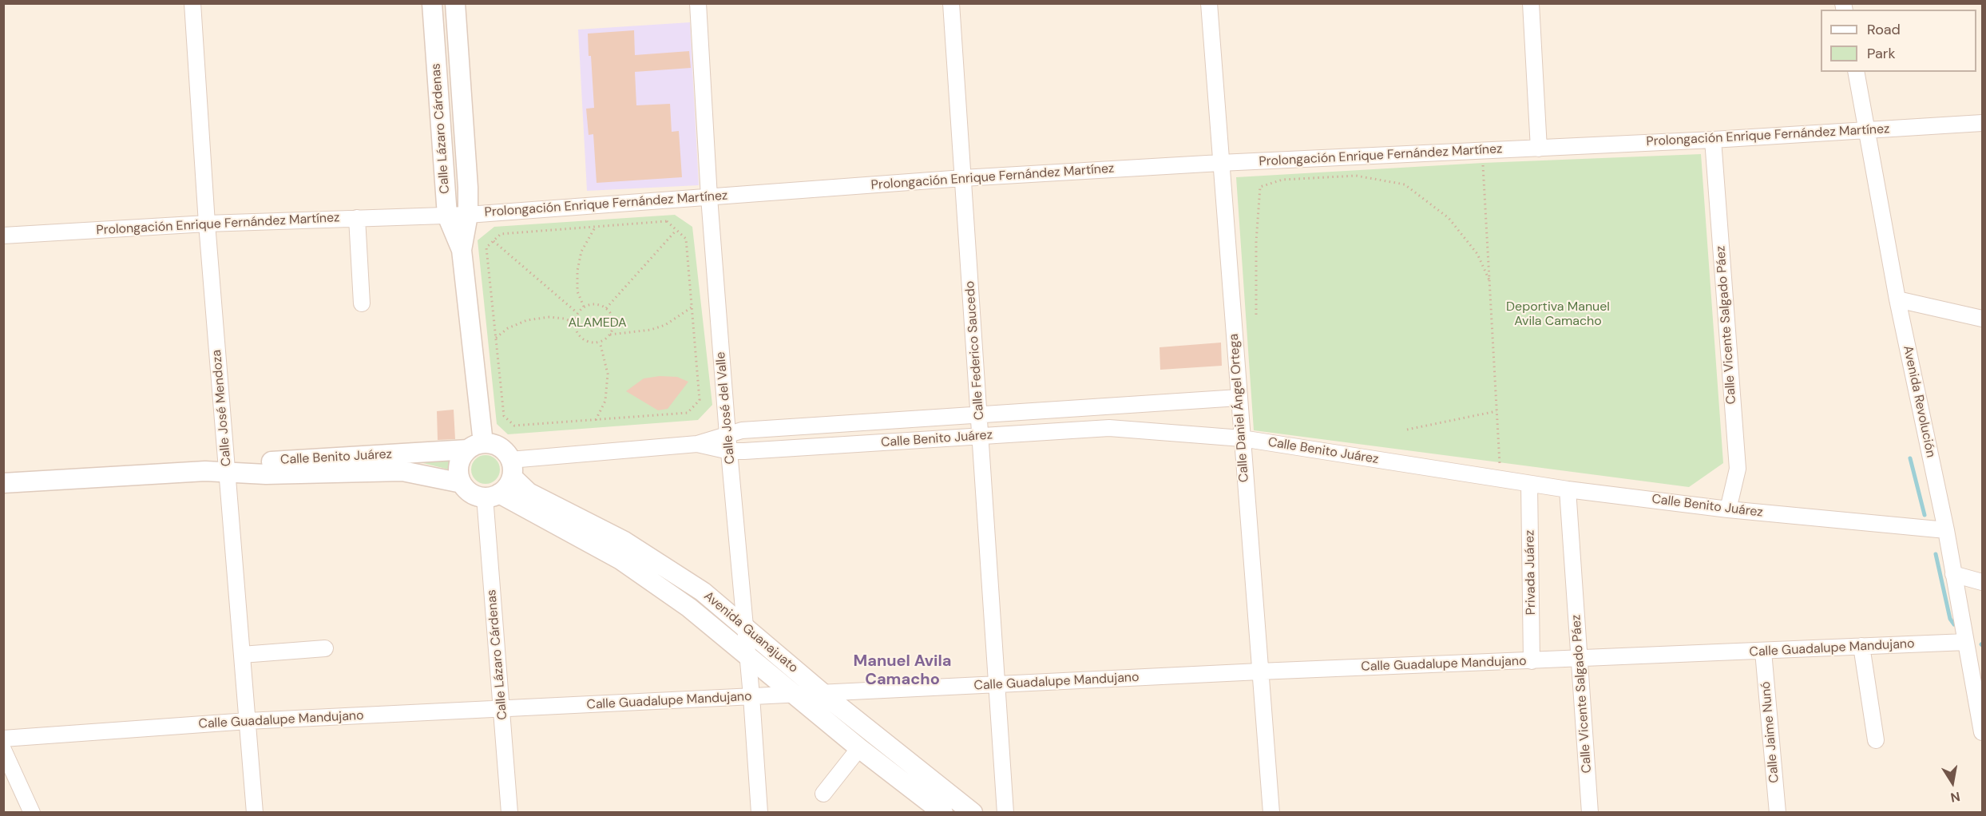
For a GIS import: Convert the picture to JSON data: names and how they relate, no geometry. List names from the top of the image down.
{
  "streets": {
    "street": [
      "Calle Lázaro Cárdenas",
      "Prolongación Enrique Fernández Martínez",
      "Calle Vicente Salgado Páez",
      "Calle Federico Saucedo",
      "Avenida Revolución",
      "Calle José Mendoza",
      "Calle José del Valle",
      "Calle Daniel Ángel Ortega",
      "Calle Benito Juárez",
      "Privada Juárez",
      "Avenida Guanajuato",
      "Calle Guadalupe Mandujano",
      "Calle Jaime Nunó"
    ]
  },
  "crossings": [
    ["Calle Lázaro Cárdenas", "Prolongación Enrique Fernández Martínez"],
    ["Calle Lázaro Cárdenas", "Calle Benito Juárez"],
    ["Calle Lázaro Cárdenas", "Avenida Guanajuato"],
    ["Calle Lázaro Cárdenas", "Calle Guadalupe Mandujano"],
    ["Prolongación Enrique Fernández Martínez", "Calle Vicente Salgado Páez"],
    ["Prolongación Enrique Fernández Martínez", "Calle Federico Saucedo"],
    ["Prolongación Enrique Fernández Martínez", "Avenida Revolución"],
    ["Prolongación Enrique Fernández Martínez", "Calle José Mendoza"],
    ["Prolongación Enrique Fernández Martínez", "Calle José del Valle"],
    ["Prolongación Enrique Fernández Martínez", "Calle Daniel Ángel Ortega"],
    ["Calle Vicente Salgado Páez", "Calle Benito Juárez"],
    ["Calle Vicente Salgado Páez", "Calle Guadalupe Mandujano"],
    ["Calle Federico Saucedo", "Calle Benito Juárez"],
    ["Calle Federico Saucedo", "Calle Guadalupe Mandujano"],
    ["Avenida Revolución", "Calle Benito Juárez"],
    ["Avenida Revolución", "Calle Guadalupe Mandujano"],
    ["Calle José Mendoza", "Calle Benito Juárez"],
    ["Calle José Mendoza", "Calle Guadalupe Mandujano"],
    ["Calle José del Valle", "Calle Benito Juárez"],
    ["Calle José del Valle", "Avenida Guanajuato"],
    ["Calle José del Valle", "Calle Guadalupe Mandujano"],
    ["Calle Daniel Ángel Ortega", "Calle Benito Juárez"],
    ["Calle Daniel Ángel Ortega", "Calle Guadalupe Mandujano"],
    ["Calle Benito Juárez", "Privada Juárez"],
    ["Calle Benito Juárez", "Avenida Guanajuato"],
    ["Privada Juárez", "Calle Guadalupe Mandujano"],
    ["Avenida Guanajuato", "Calle Guadalupe Mandujano"],
    ["Calle Guadalupe Mandujano", "Calle Jaime Nunó"]
  ],
  "districts": ["Manuel Avila Camacho"],
  "parks": ["Deportiva Manuel Avila Camacho", "ALAMEDA"],
  "legend": ["Road", "Park"],
  "north": "bottom"
}
